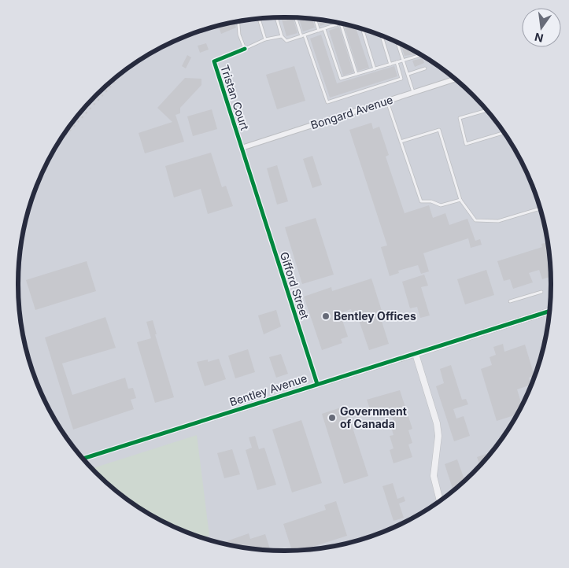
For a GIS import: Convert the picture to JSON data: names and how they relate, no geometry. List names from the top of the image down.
{
  "streets": {
    "street": [
      "Tristan Court",
      "Bongard Avenue",
      "Gifford Street",
      "Bentley Avenue"
    ]
  },
  "crossings": [
    ["Tristan Court", "Bongard Avenue"],
    ["Tristan Court", "Gifford Street"],
    ["Bongard Avenue", "Gifford Street"],
    ["Gifford Street", "Bentley Avenue"]
  ],
  "places": ["Bentley Offices", "Government of Canada"],
  "north": "bottom"
}
